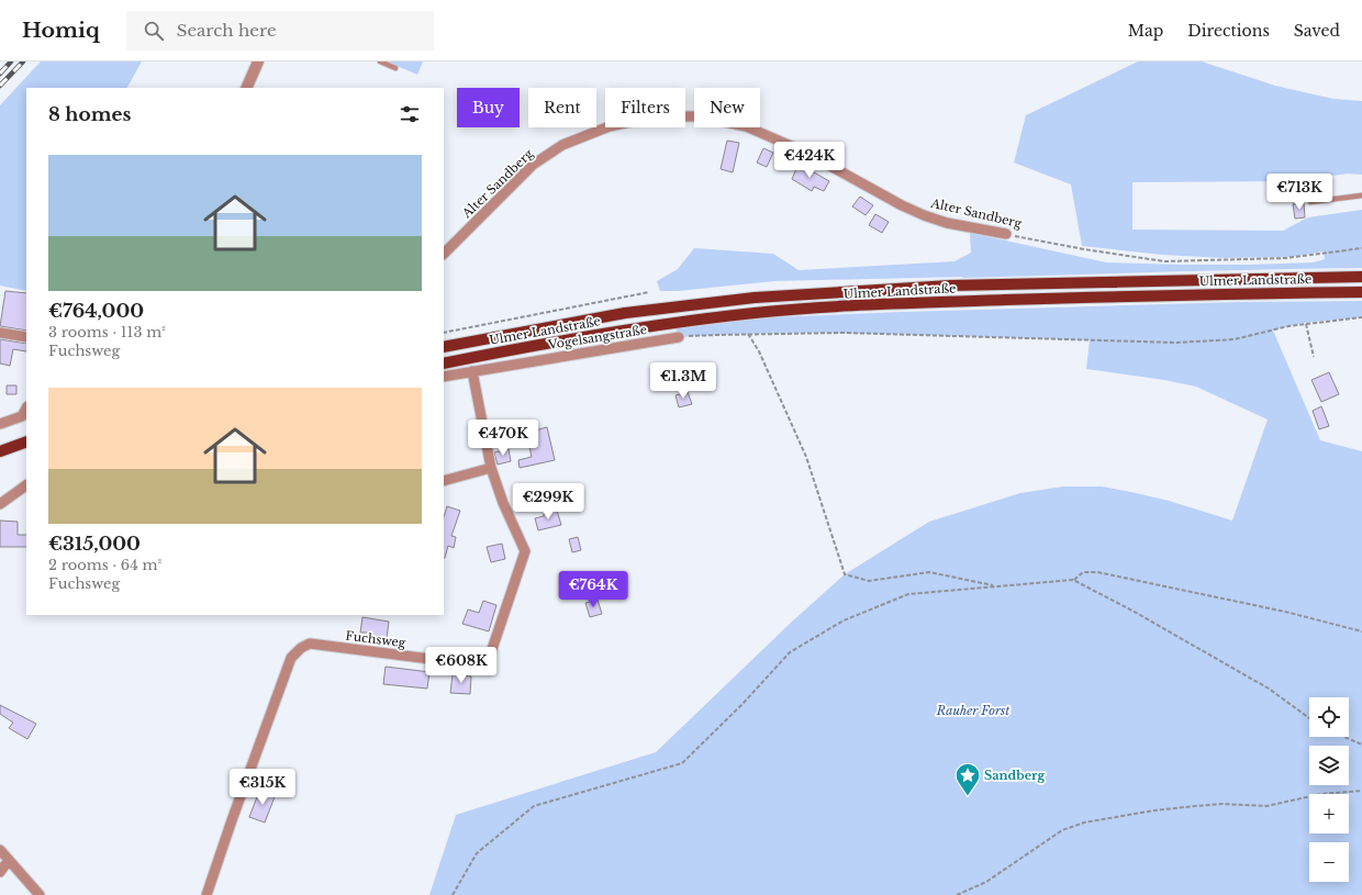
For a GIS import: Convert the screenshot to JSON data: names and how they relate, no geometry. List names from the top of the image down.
{
  "streets": {
    "main road": ["Ulmer Landstraße"],
    "street": ["Alter Sandberg", "Vogelsangstraße", "Fuchsweg"]
  },
  "crossings": [
    ["Vogelsangstraße", "Fuchsweg"]
  ],
  "parks": ["Rauher Forst"],
  "places": {
    "place": ["Sandberg"]
  },
  "page": {
    "header": "Homiq",
    "search": "Search here",
    "nav": ["Map", "Directions", "Saved"],
    "chip": [
      "Buy",
      "Rent",
      "Filters",
      "New"
    ],
    "heading": "8 homes",
    "list": [
      {
        "name": "€764,000",
        "note": "3 rooms · 113 m² · Fuchsweg"
      },
      {
        "name": "€315,000",
        "note": "2 rooms · 64 m² · Fuchsweg"
      }
    ],
    "price": [
      "€424K",
      "€713K",
      "€1.3M",
      "€470K",
      "€299K",
      "€764K",
      "€608K",
      "€315K"
    ],
    "map_buttons": ["+", "−"]
  }
}
